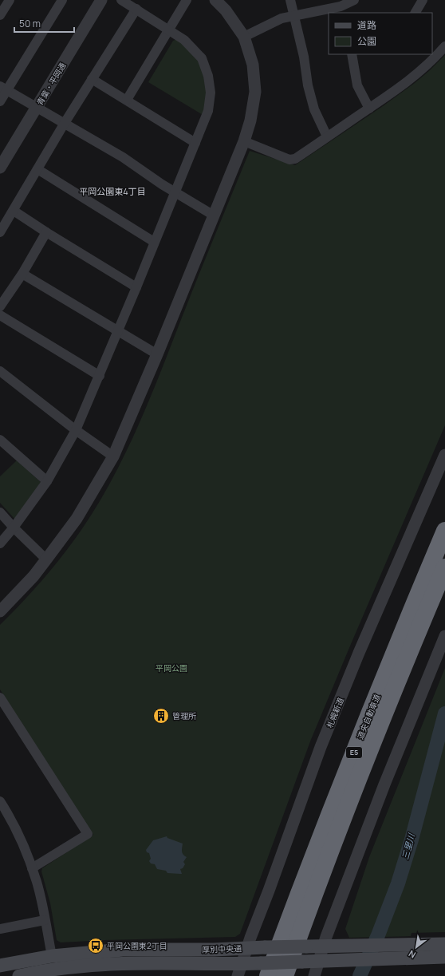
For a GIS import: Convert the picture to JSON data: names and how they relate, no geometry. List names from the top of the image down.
{
  "streets": {
    "highway": ["道央自動車道", "E5"],
    "main road": ["厚別中央通"],
    "street": ["青葉・平岡通", "札幌新道"]
  },
  "crossings": [
    ["札幌新道", "厚別中央通"],
    ["道央自動車道", "厚別中央通"]
  ],
  "districts": ["平岡公園東4丁目"],
  "water": ["三里川"],
  "parks": ["平岡公園"],
  "places": {
    "building": ["管理所"],
    "bus stop": ["平岡公園東2丁目"]
  },
  "legend": ["道路", "公園"],
  "scale_bar": "50 m",
  "north": "bottom left"
}
